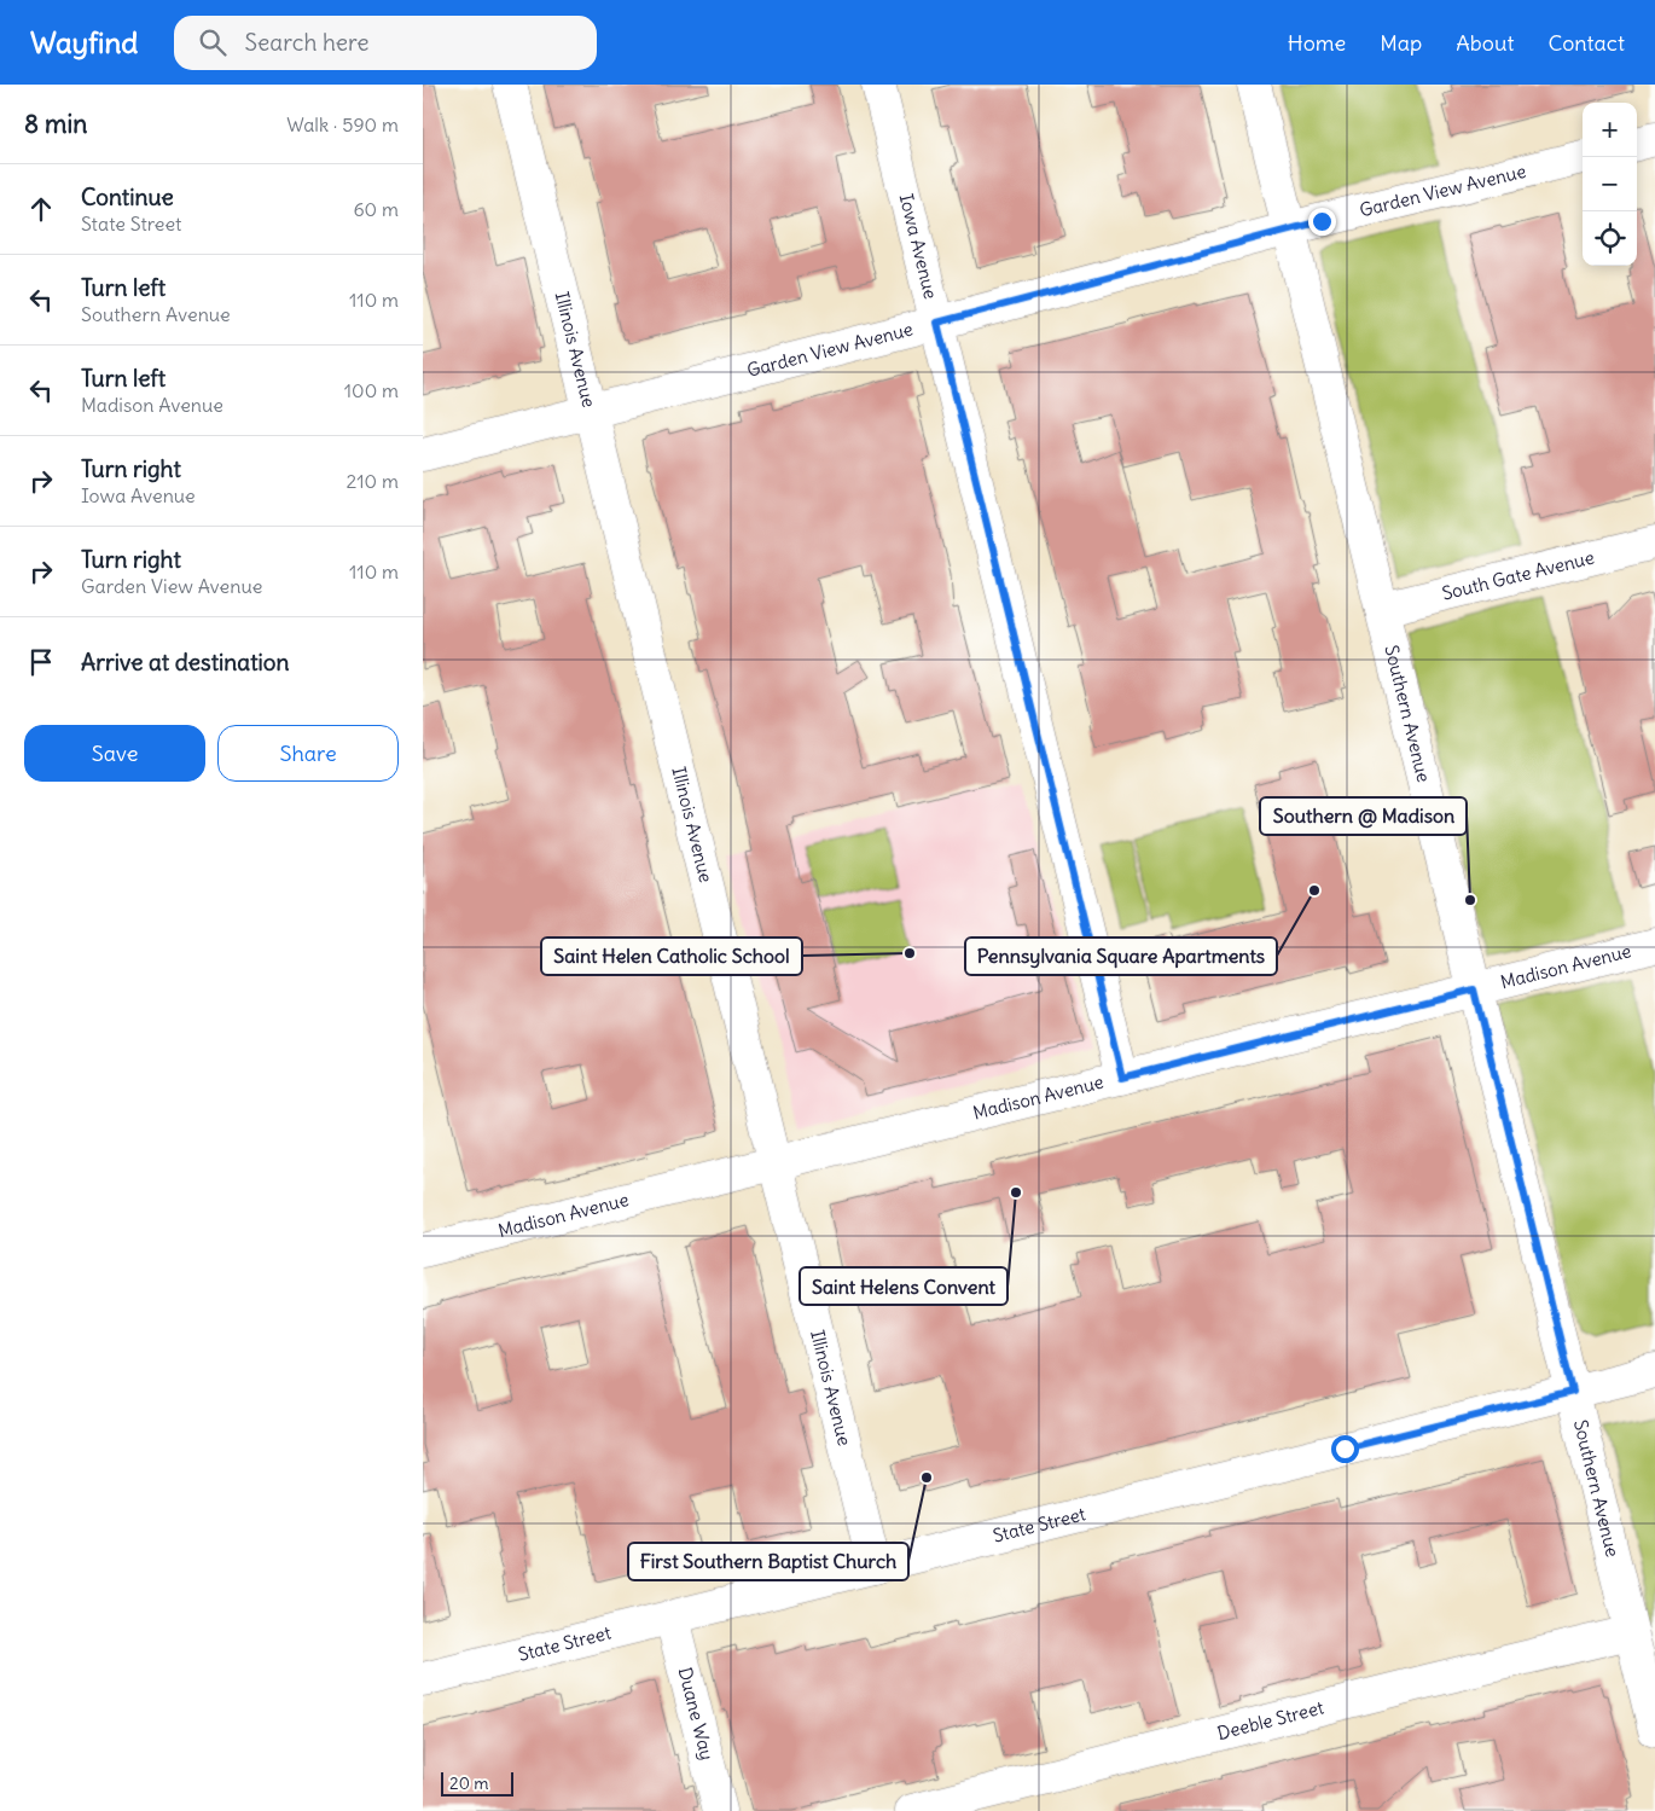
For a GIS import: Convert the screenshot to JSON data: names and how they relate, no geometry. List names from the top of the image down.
{
  "streets": {
    "street": [
      "Garden View Avenue",
      "Iowa Avenue",
      "Illinois Avenue",
      "South Gate Avenue",
      "Southern Avenue",
      "Madison Avenue",
      "State Street",
      "Duane Way",
      "Deeble Street"
    ]
  },
  "crossings": [
    ["Garden View Avenue", "Iowa Avenue"],
    ["Garden View Avenue", "Illinois Avenue"],
    ["Garden View Avenue", "Southern Avenue"],
    ["Iowa Avenue", "Madison Avenue"],
    ["Illinois Avenue", "Madison Avenue"],
    ["Illinois Avenue", "State Street"],
    ["South Gate Avenue", "Southern Avenue"],
    ["Southern Avenue", "Madison Avenue"],
    ["Southern Avenue", "State Street"],
    ["Southern Avenue", "Deeble Street"],
    ["State Street", "Duane Way"]
  ],
  "places": [
    "Pennsylvania Square Apartments",
    "Southern @ Madison",
    "Saint Helen Catholic School",
    "Saint Helens Convent",
    "First Southern Baptist Church"
  ],
  "scale_bar": "20 m",
  "page": {
    "header": "Wayfind",
    "search": "Search here",
    "nav": [
      "Home",
      "Map",
      "About",
      "Contact"
    ],
    "heading": ["8 min", "Walk · 590 m"],
    "map_buttons": ["+", "−"],
    "list": [
      ["Continue", "State Street", "60 m"],
      ["Turn left", "Southern Avenue", "110 m"],
      ["Turn left", "Madison Avenue", "100 m"],
      ["Turn right", "Iowa Avenue", "210 m"],
      ["Turn right", "Garden View Avenue", "110 m"],
      "Arrive at destination"
    ],
    "buttons": ["Save", "Share"],
    "scale": "20 m"
  }
}
